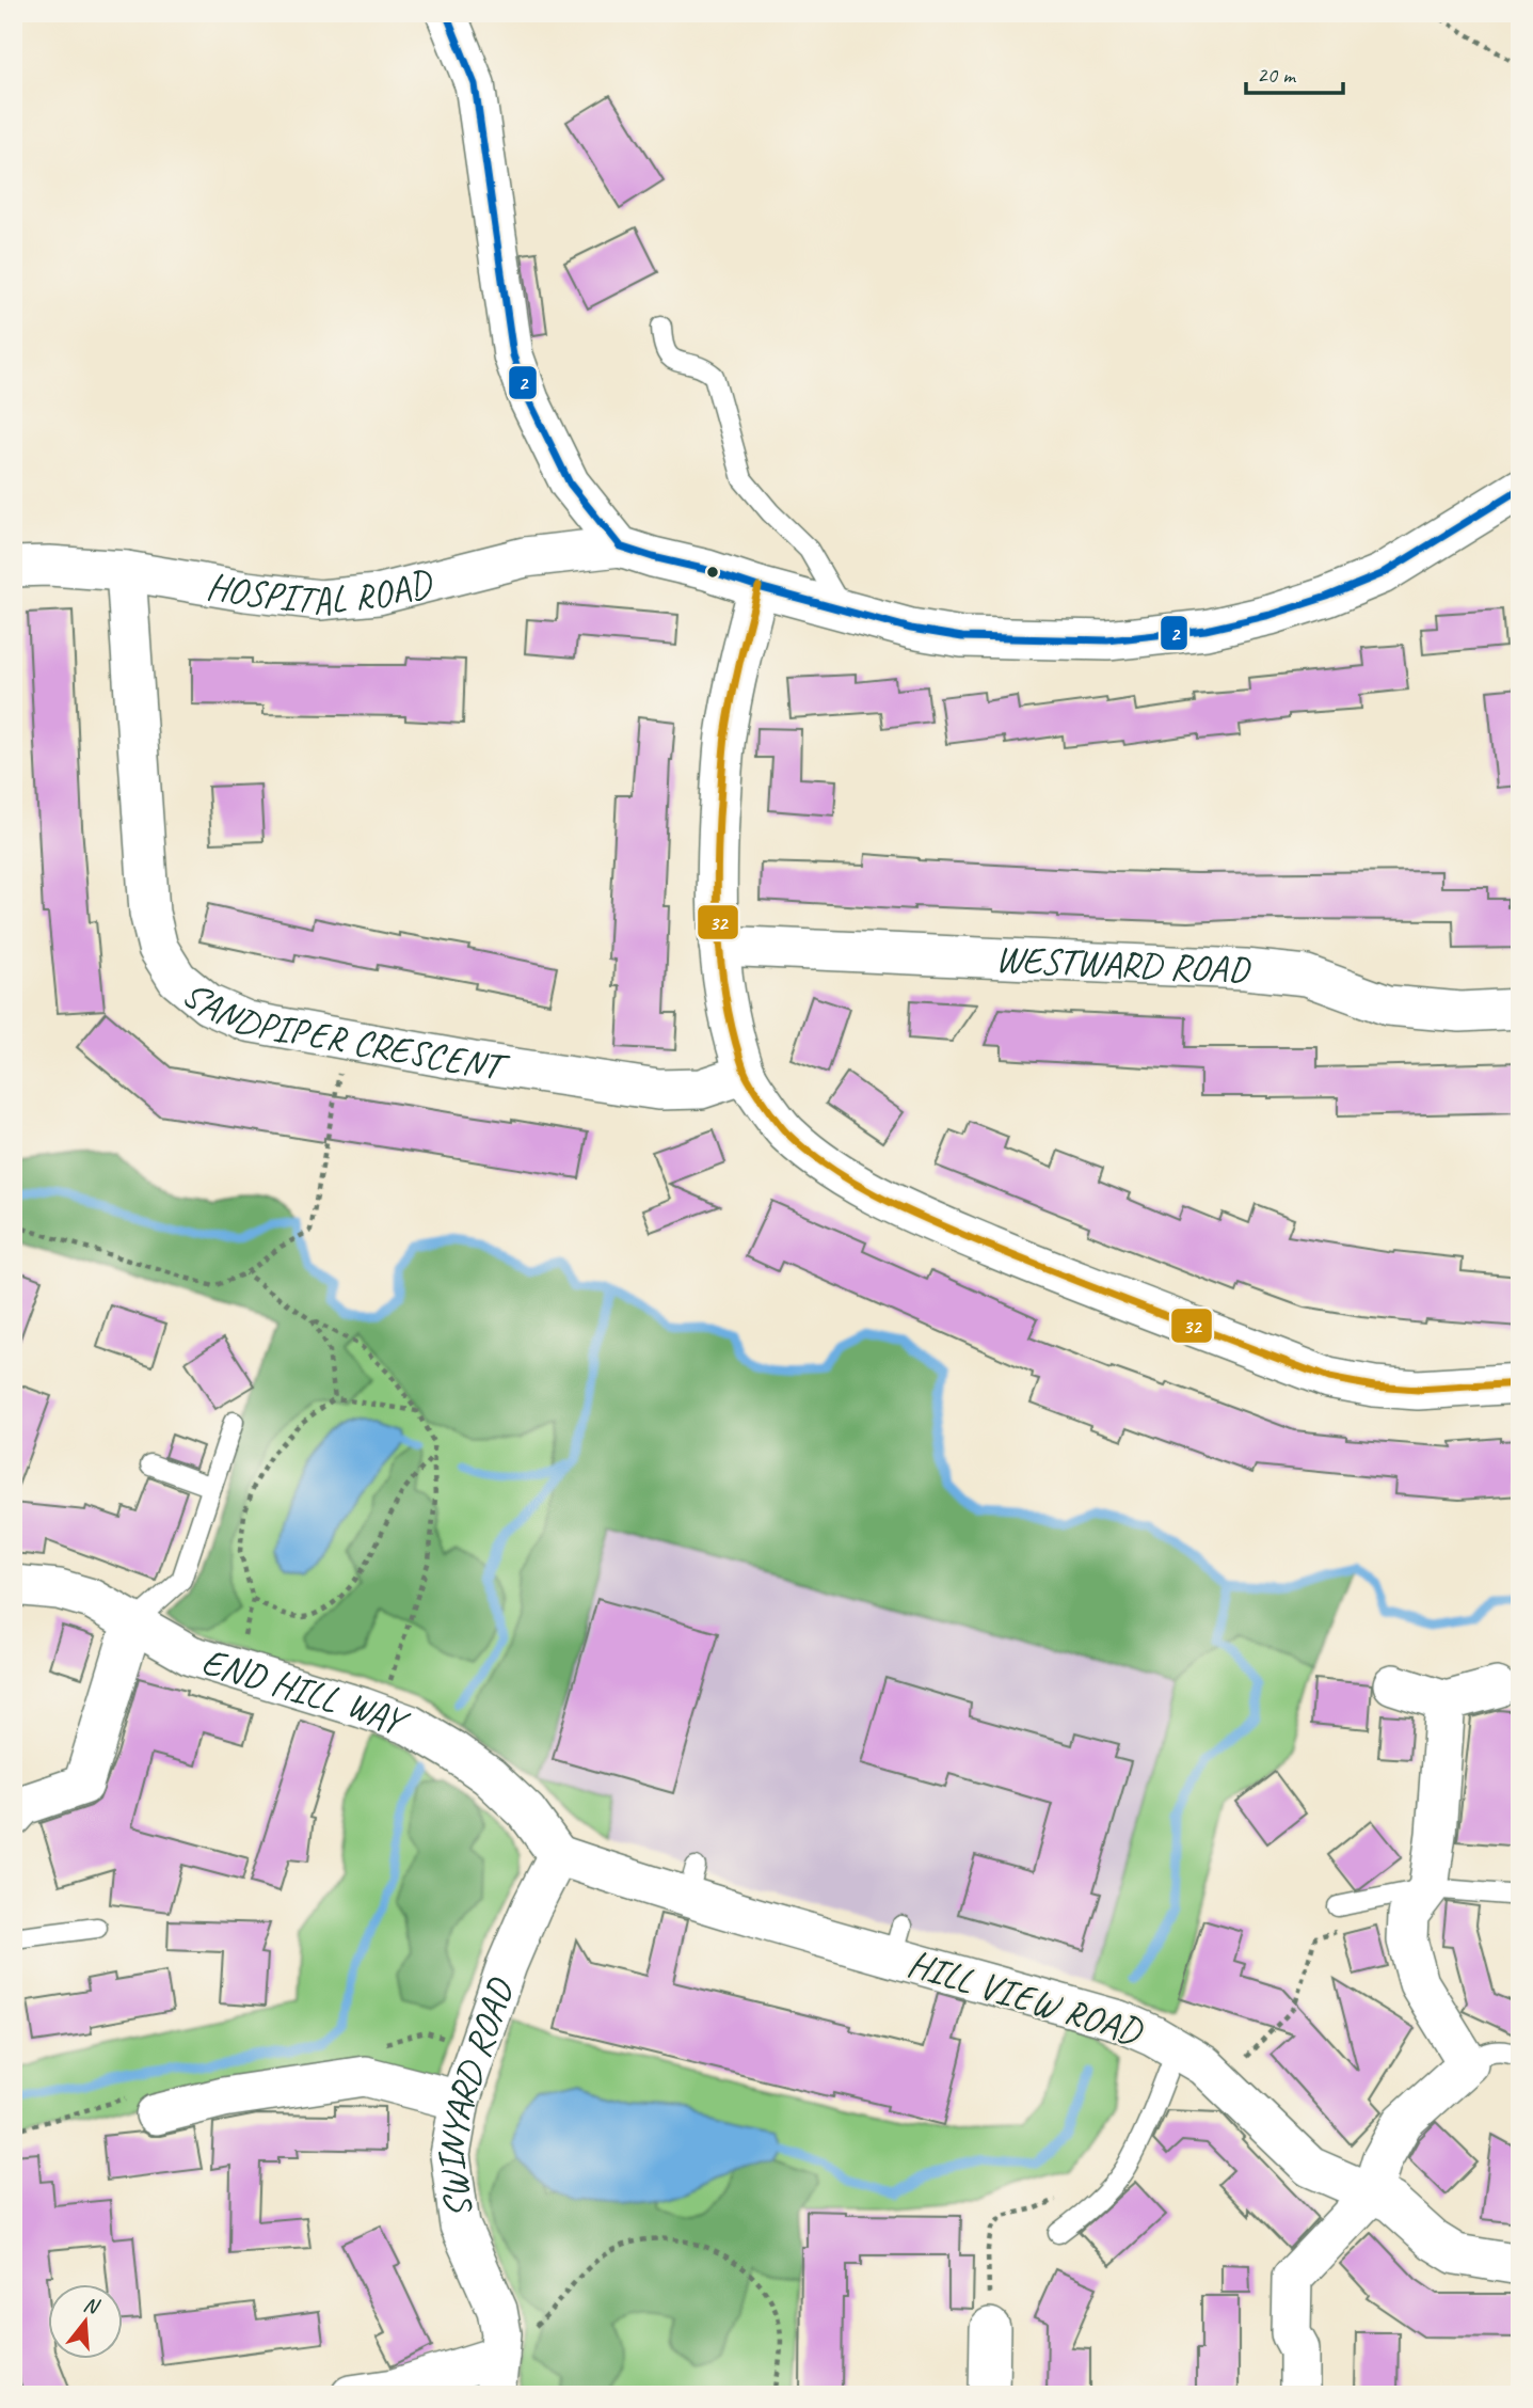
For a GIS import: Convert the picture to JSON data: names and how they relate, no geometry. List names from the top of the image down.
{
  "streets": {
    "street": [
      "HOSPITAL ROAD",
      "WESTWARD ROAD",
      "SANDPIPER CRESCENT",
      "END HILL WAY",
      "HILL VIEW ROAD",
      "SWINYARD ROAD"
    ]
  },
  "crossings": [
    ["HOSPITAL ROAD", "SANDPIPER CRESCENT"],
    ["END HILL WAY", "HILL VIEW ROAD"],
    ["END HILL WAY", "SWINYARD ROAD"],
    ["HILL VIEW ROAD", "SWINYARD ROAD"]
  ],
  "lines": ["transit line 2", "transit line 32"],
  "scale_bar": "20 m",
  "north": "top"
}
